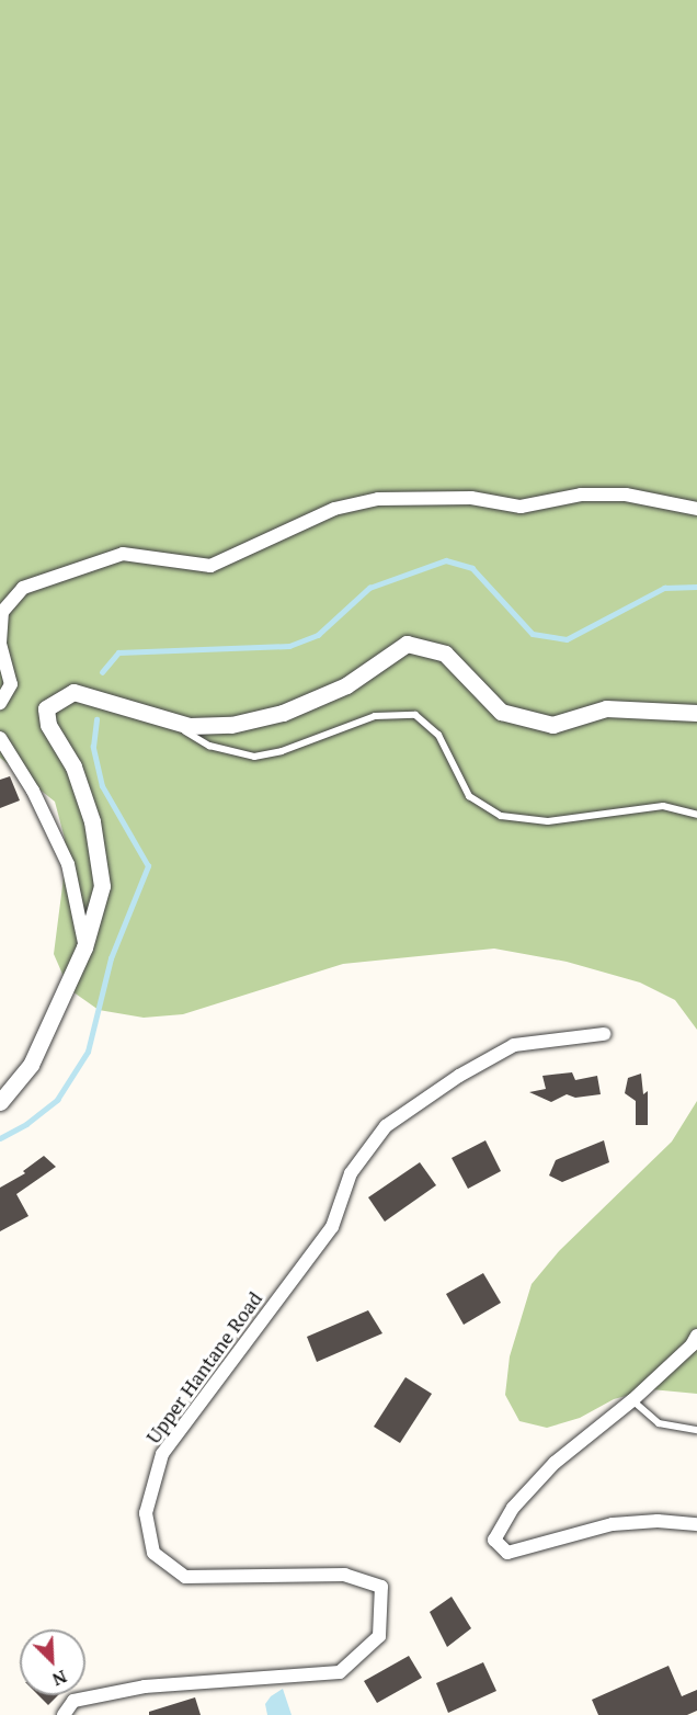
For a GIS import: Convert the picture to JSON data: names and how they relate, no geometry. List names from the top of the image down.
{
  "streets": {
    "street": ["Upper Hantane Road"]
  },
  "north": "bottom right"
}
